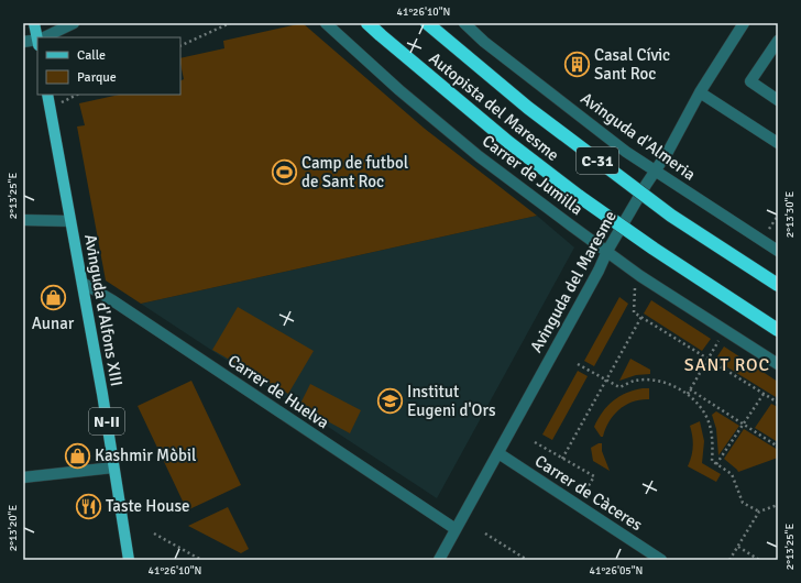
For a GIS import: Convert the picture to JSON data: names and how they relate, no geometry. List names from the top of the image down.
{
  "streets": {
    "highway": ["Autopista del Maresme", "C-31"],
    "main road": ["Avinguda d'Alfons XIII", "N-II"],
    "street": [
      "Avinguda d'Almeria",
      "Carrer de Jumilla",
      "Avinguda del Maresme",
      "Carrer de Huelva",
      "Carrer de Càceres"
    ]
  },
  "crossings": [
    ["Avinguda d'Almeria", "Avinguda del Maresme"],
    ["Carrer de Jumilla", "Avinguda del Maresme"],
    ["Avinguda del Maresme", "Carrer de Huelva"],
    ["Avinguda del Maresme", "Carrer de Càceres"],
    ["Avinguda d'Alfons XIII", "Carrer de Huelva"]
  ],
  "districts": ["SANT ROC"],
  "places": {
    "building": ["Casal Cívic Sant Roc"],
    "sports": ["Camp de futbol de Sant Roc"],
    "shop": ["Aunar", "Kashmir Mòbil"],
    "school or university": ["Institut Eugeni d'Ors"],
    "restaurant": ["Taste House"]
  },
  "legend": ["Calle", "Parque"],
  "coordinates": [
    "41°26'10\"N",
    "2°13'25\"E",
    "2°13'30\"E",
    "2°13'20\"E",
    "41°26'05\"N"
  ]
}
